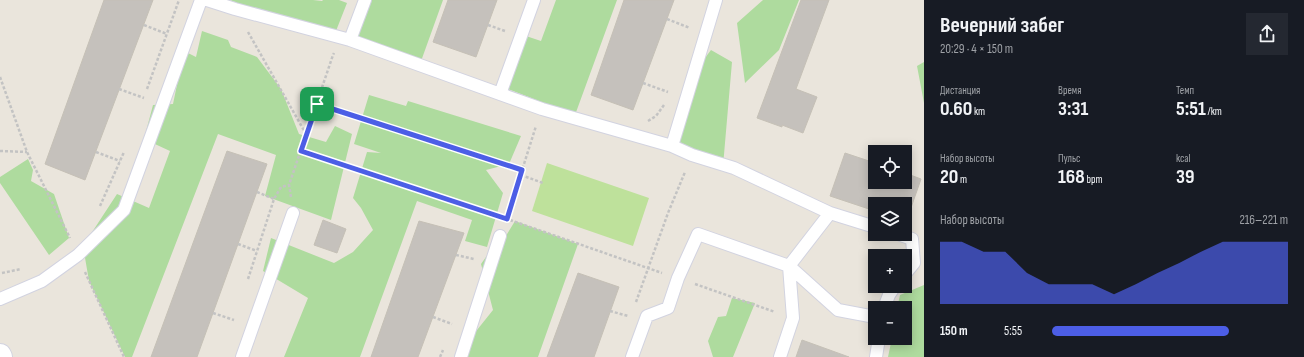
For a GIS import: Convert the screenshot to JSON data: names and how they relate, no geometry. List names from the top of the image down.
{
  "page": {
    "heading": ["Вечерний забег", "20:29 · 4 × 150 m"],
    "stats": [
      ["Дистанция", "0.60 km"],
      ["Время", "3:31"],
      ["Темп", "5:51 /km"],
      ["Набор высоты", "20 m"],
      ["Пульс", "168 bpm"],
      ["kcal", "39"]
    ],
    "map_buttons": ["+", "−"],
    "chart": ["Набор высоты", "216–221 m"],
    "list": [
      {
        "name": "150 m",
        "note": "5:55"
      }
    ]
  }
}
